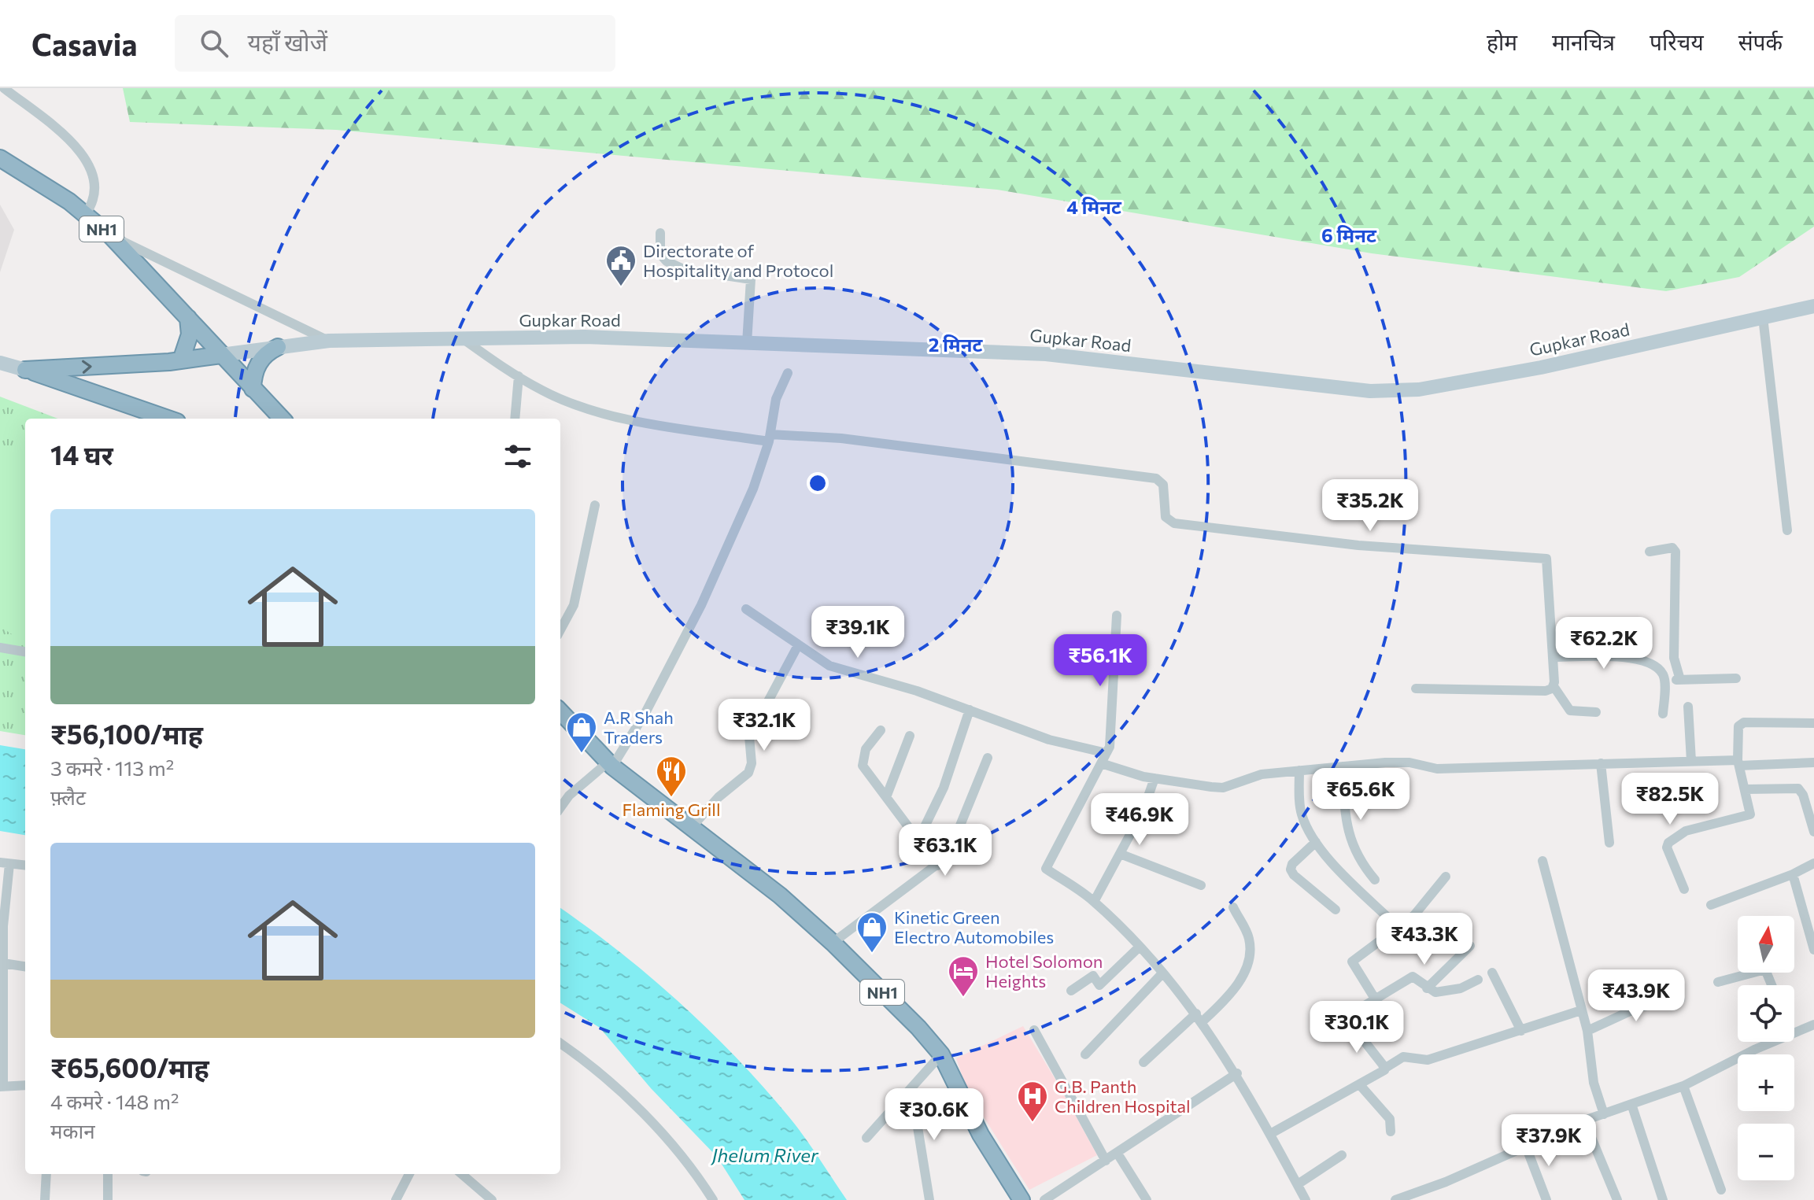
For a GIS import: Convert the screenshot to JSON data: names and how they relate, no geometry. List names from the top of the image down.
{
  "streets": {
    "highway": ["NH1"],
    "main road": ["Gupkar Road"]
  },
  "crossings": [
    ["NH1", "Gupkar Road"]
  ],
  "water": ["Jhelum River"],
  "places": {
    "public building": ["Directorate of Hospitality and Protocol"],
    "shop": ["A.R Shah Traders", "Kinetic Green Electro Automobiles"],
    "restaurant": ["Flaming Grill"],
    "hotel": ["Hotel Solomon Heights"],
    "hospital": ["G.B. Panth Children Hospital"]
  },
  "north": "top",
  "page": {
    "header": "Casavia",
    "search": "यहाँ खोजें",
    "nav": [
      "होम",
      "मानचित्र",
      "परिचय",
      "संपर्क"
    ],
    "heading": "14 घर",
    "price": [
      "₹35.2K",
      "₹39.1K",
      "₹62.2K",
      "₹56.1K",
      "₹32.1K",
      "₹65.6K",
      "₹82.5K",
      "₹46.9K",
      "₹63.1K",
      "₹43.3K",
      "₹43.9K",
      "₹30.1K",
      "₹30.6K",
      "₹37.9K"
    ],
    "list": [
      {
        "name": "₹56,100/माह",
        "note": "3 कमरे · 113 m² · फ़्लैट"
      },
      {
        "name": "₹65,600/माह",
        "note": "4 कमरे · 148 m² · मकान"
      }
    ],
    "map_buttons": ["+", "−"]
  },
  "rings": ["4 मिनट", "6 मिनट", "2 मिनट"]
}
